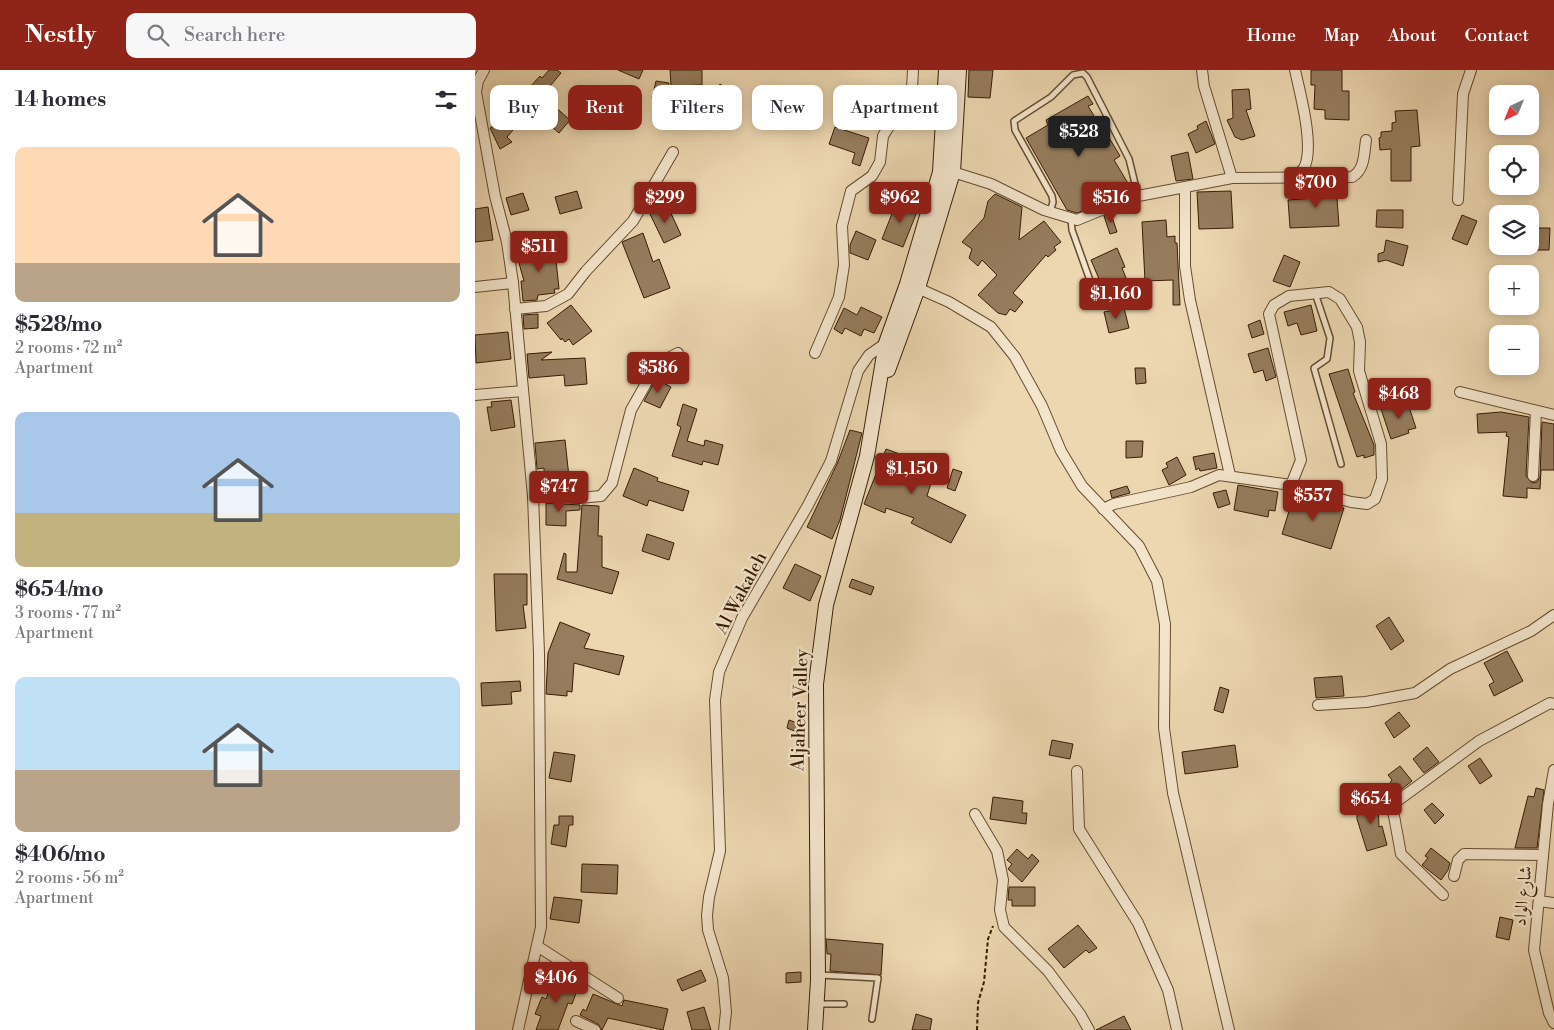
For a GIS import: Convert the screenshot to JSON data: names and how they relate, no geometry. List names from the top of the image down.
{
  "streets": {
    "street": ["Al Wakaleh", "Aljaheer Valley", "شارع الواد"]
  },
  "crossings": [
    ["Al Wakaleh", "Aljaheer Valley"]
  ],
  "north": "bottom left",
  "page": {
    "header": "Nestly",
    "search": "Search here",
    "nav": [
      "Home",
      "Map",
      "About",
      "Contact"
    ],
    "heading": "14 homes",
    "map_buttons": ["+", "−"],
    "chip": [
      "Buy",
      "Rent",
      "Filters",
      "New",
      "Apartment"
    ],
    "price": [
      "$528",
      "$700",
      "$299",
      "$962",
      "$516",
      "$511",
      "$1,160",
      "$586",
      "$468",
      "$1,150",
      "$747",
      "$557",
      "$654",
      "$406"
    ],
    "list": [
      {
        "name": "$528/mo",
        "note": "2 rooms · 72 m² · Apartment"
      },
      {
        "name": "$654/mo",
        "note": "3 rooms · 77 m² · Apartment"
      },
      {
        "name": "$406/mo",
        "note": "2 rooms · 56 m² · Apartment"
      }
    ]
  }
}
